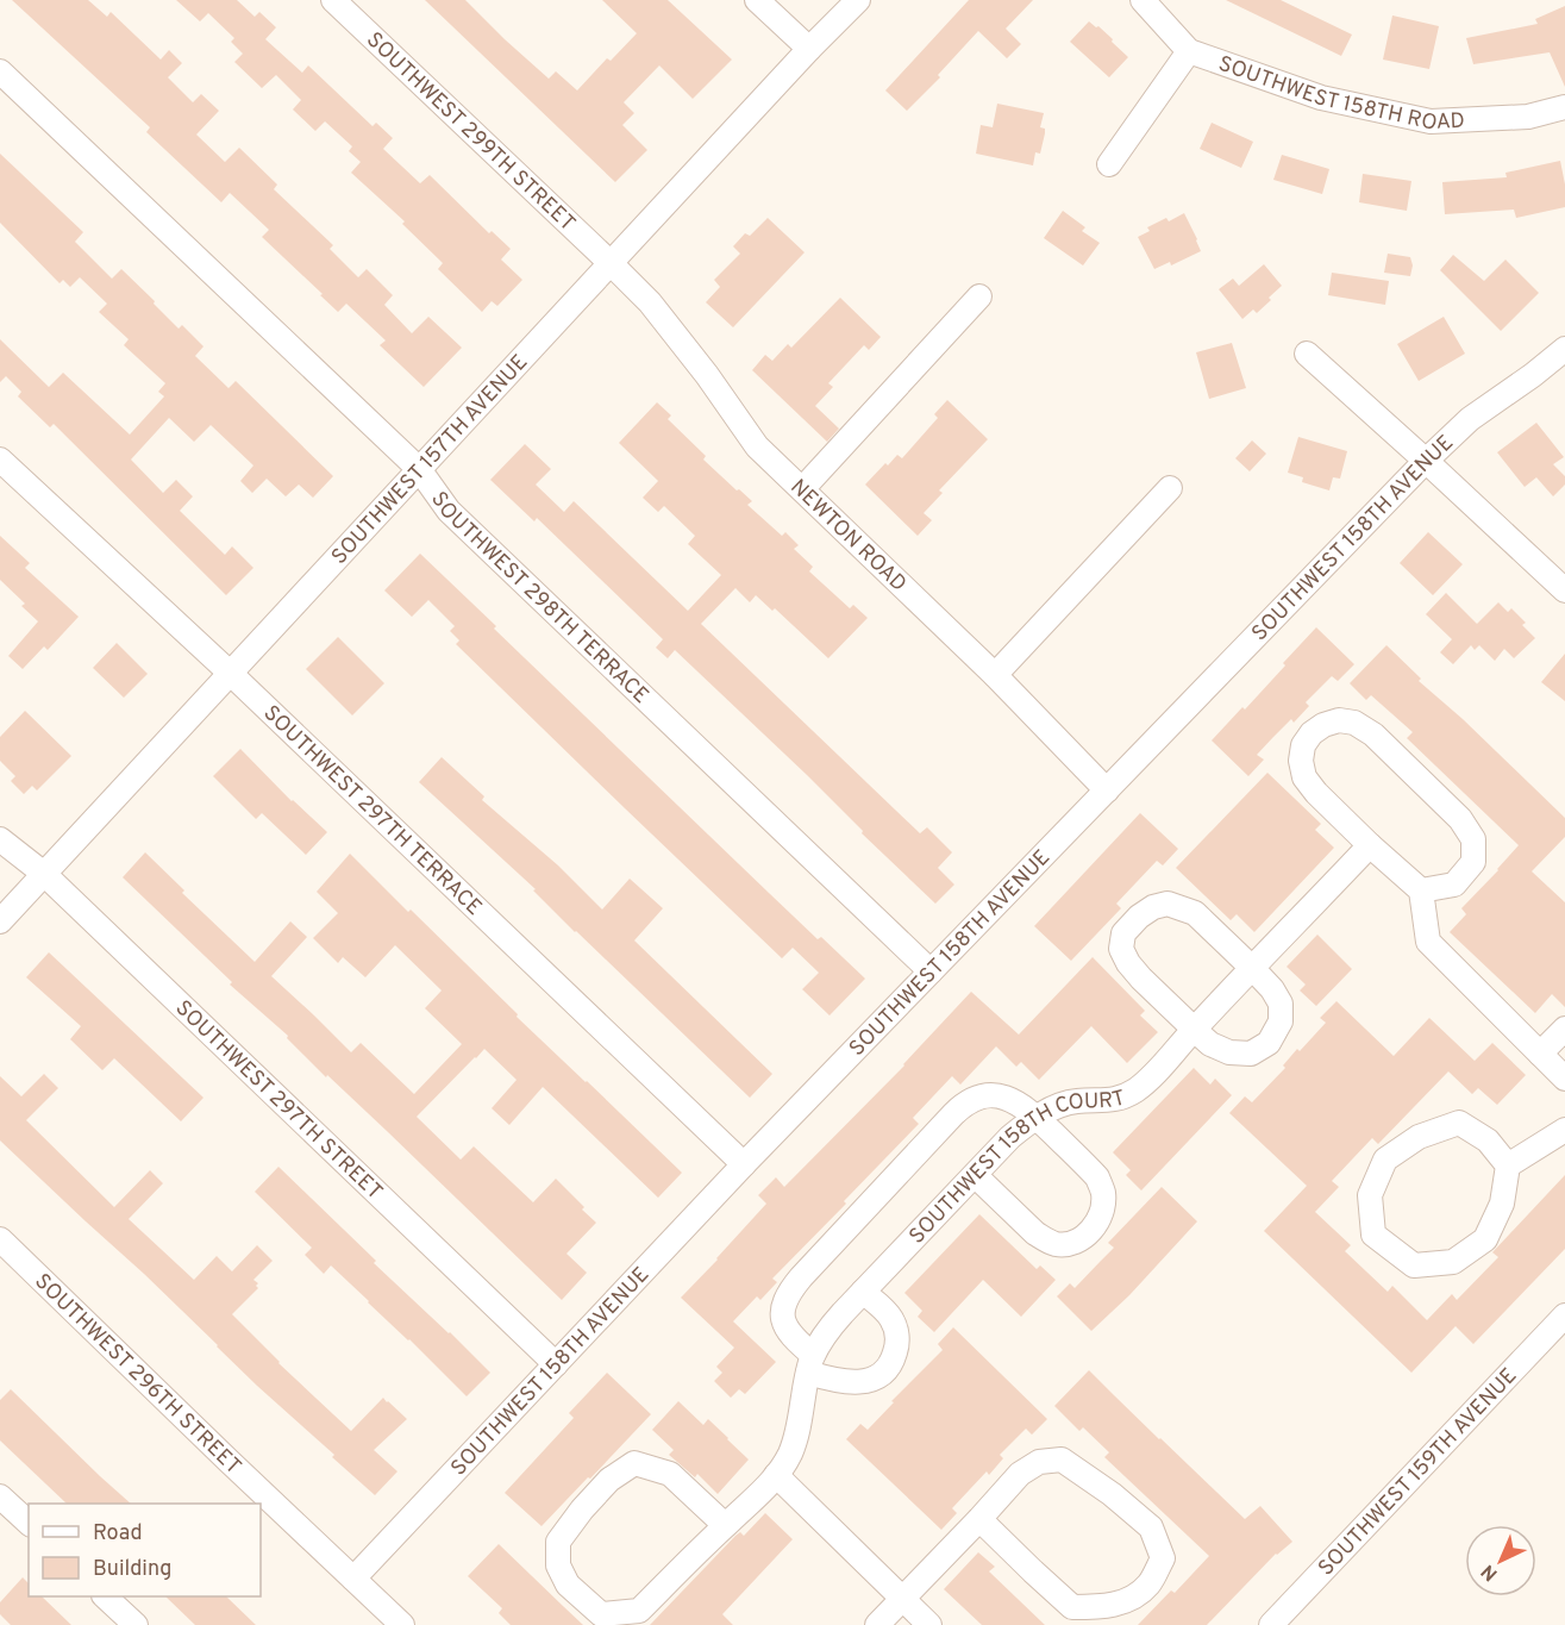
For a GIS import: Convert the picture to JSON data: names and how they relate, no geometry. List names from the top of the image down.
{
  "streets": {
    "street": [
      "SOUTHWEST 158TH ROAD",
      "SOUTHWEST 299TH STREET",
      "SOUTHWEST 157TH AVENUE",
      "NEWTON ROAD",
      "SOUTHWEST 158TH AVENUE",
      "SOUTHWEST 298TH TERRACE",
      "SOUTHWEST 297TH TERRACE",
      "SOUTHWEST 297TH STREET",
      "SOUTHWEST 158TH COURT",
      "SOUTHWEST 296TH STREET",
      "SOUTHWEST 159TH AVENUE"
    ]
  },
  "crossings": [
    ["SOUTHWEST 299TH STREET", "SOUTHWEST 157TH AVENUE"],
    ["SOUTHWEST 299TH STREET", "NEWTON ROAD"],
    ["SOUTHWEST 157TH AVENUE", "NEWTON ROAD"],
    ["SOUTHWEST 157TH AVENUE", "SOUTHWEST 298TH TERRACE"],
    ["SOUTHWEST 157TH AVENUE", "SOUTHWEST 297TH TERRACE"],
    ["SOUTHWEST 157TH AVENUE", "SOUTHWEST 297TH STREET"],
    ["NEWTON ROAD", "SOUTHWEST 158TH AVENUE"],
    ["SOUTHWEST 158TH AVENUE", "SOUTHWEST 298TH TERRACE"],
    ["SOUTHWEST 158TH AVENUE", "SOUTHWEST 297TH TERRACE"],
    ["SOUTHWEST 158TH AVENUE", "SOUTHWEST 297TH STREET"],
    ["SOUTHWEST 158TH AVENUE", "SOUTHWEST 296TH STREET"]
  ],
  "legend": ["Road", "Building"],
  "north": "bottom left"
}
